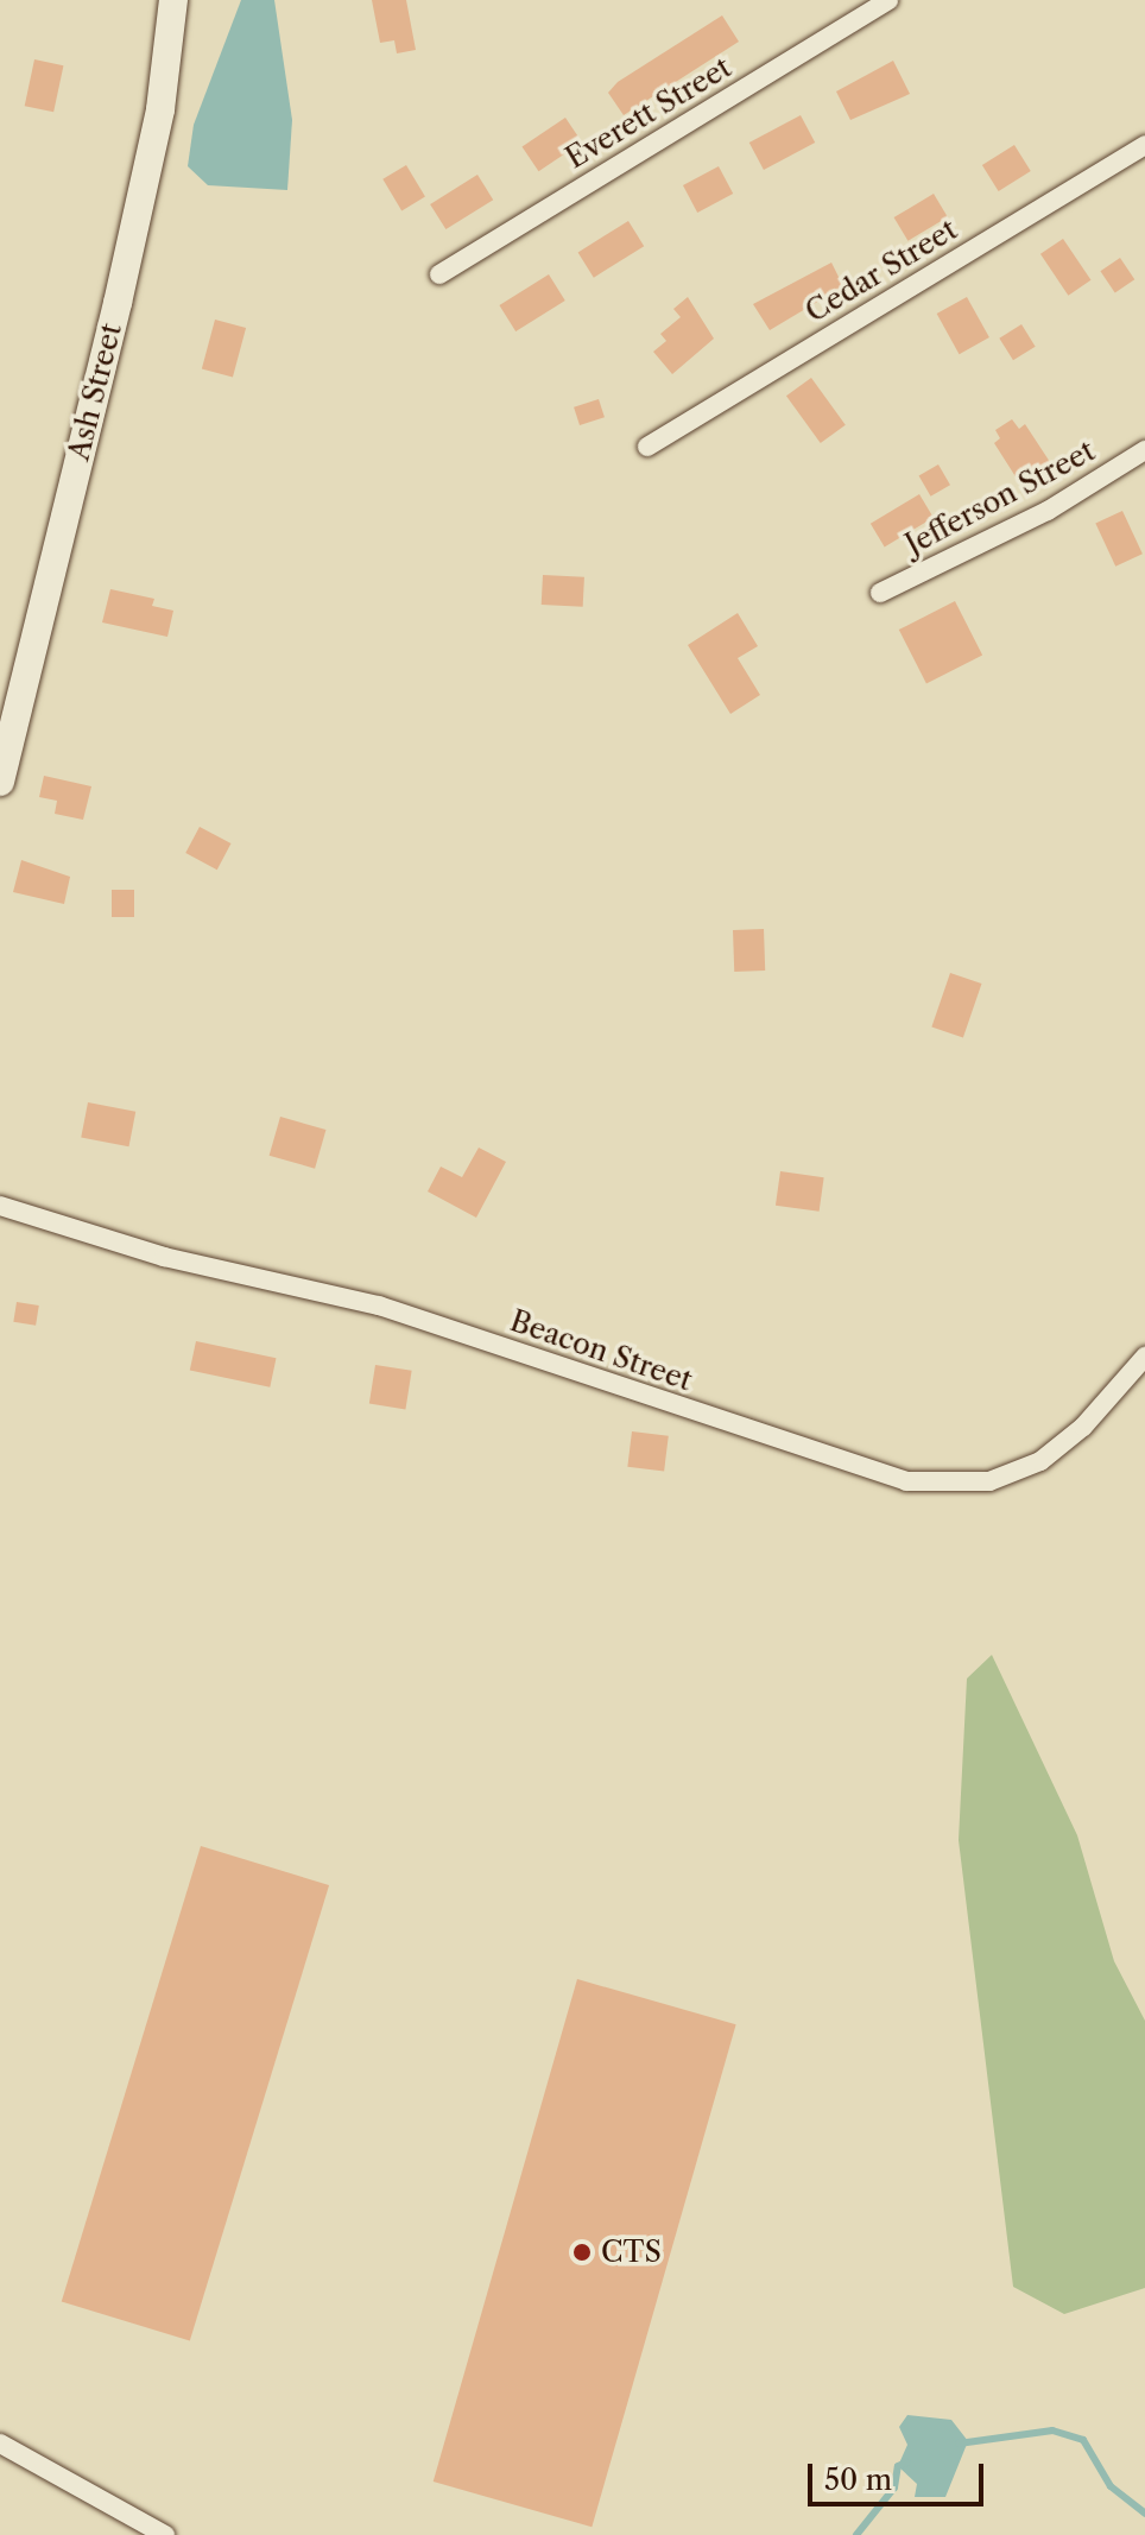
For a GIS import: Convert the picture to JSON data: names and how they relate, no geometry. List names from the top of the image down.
{
  "streets": {
    "street": [
      "Everett Street",
      "Cedar Street",
      "Ash Street",
      "Jefferson Street",
      "Beacon Street"
    ]
  },
  "places": ["CTS"],
  "scale_bar": "50 m"
}
